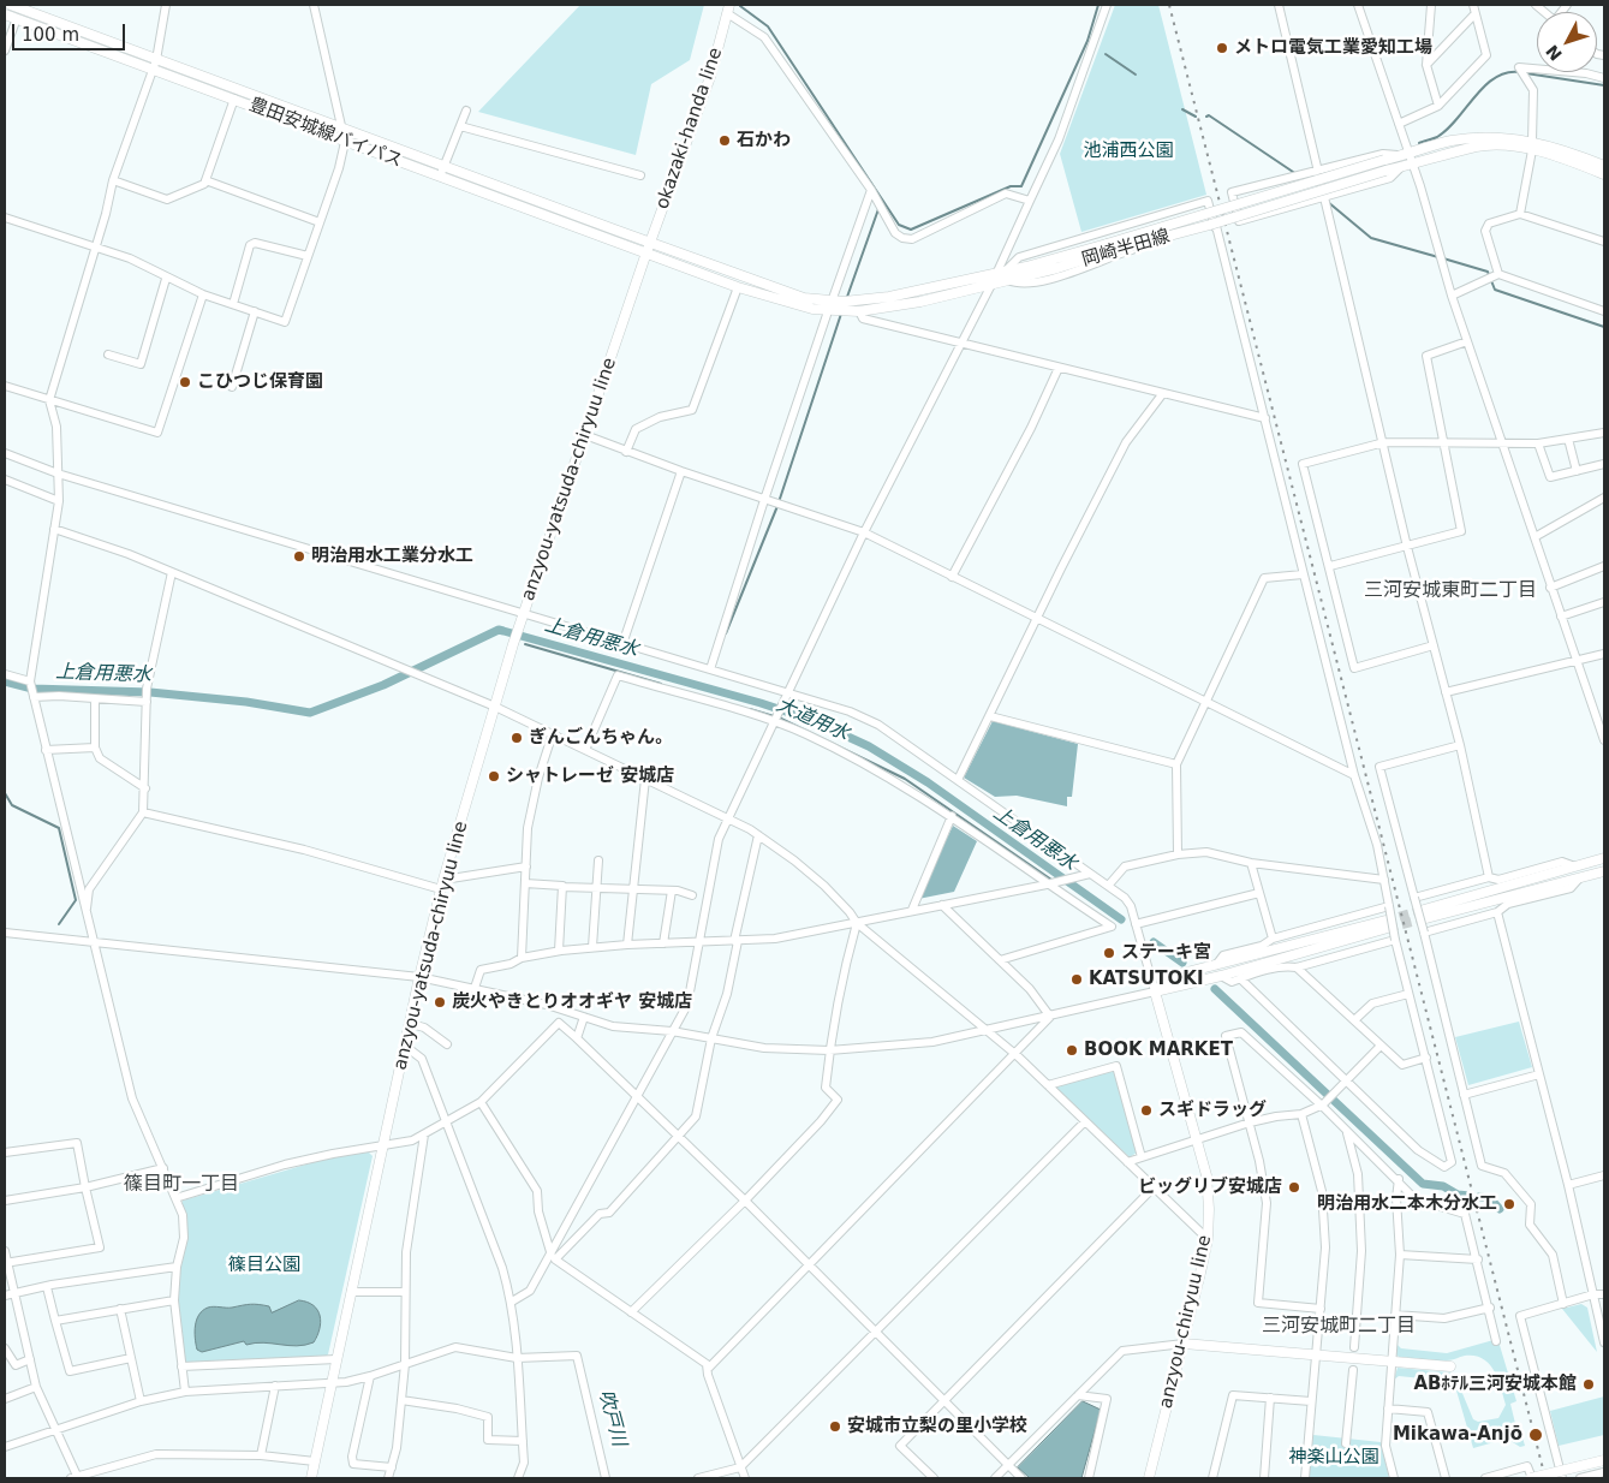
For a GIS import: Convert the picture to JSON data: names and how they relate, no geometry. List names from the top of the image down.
{
  "streets": {
    "main road": [
      "okazaki-handa line",
      "豊田安城線バイパス",
      "岡崎半田線",
      "anzyou-yatsuda-chiryuu line",
      "anzyou-chiryuu line"
    ]
  },
  "crossings": [
    ["okazaki-handa line", "豊田安城線バイパス"],
    ["okazaki-handa line", "岡崎半田線"],
    ["okazaki-handa line", "anzyou-yatsuda-chiryuu line"],
    ["豊田安城線バイパス", "岡崎半田線"],
    ["豊田安城線バイパス", "anzyou-yatsuda-chiryuu line"],
    ["岡崎半田線", "anzyou-yatsuda-chiryuu line"]
  ],
  "districts": ["三河安城東町二丁目", "篠目町一丁目", "三河安城町二丁目"],
  "water": ["上倉用悪水", "大道用水", "吹戸川"],
  "parks": ["池浦西公園", "篠目公園", "神楽山公園"],
  "places": [
    "メトロ電気工業愛知工場",
    "石かわ",
    "こひつじ保育園",
    "明治用水工業分水工",
    "ぎんごんちゃん。",
    "シャトレーゼ 安城店",
    "ステーキ宮",
    "KATSUTOKI",
    "炭火やきとりオオギヤ 安城店",
    "BOOK MARKET",
    "スギドラッグ",
    "ビッグリブ安城店",
    "明治用水二本木分水工",
    "ABﾎﾃﾙ三河安城本館",
    "安城市立梨の里小学校",
    "Mikawa-Anjō"
  ],
  "scale_bar": "100 m",
  "north": "bottom left"
}
